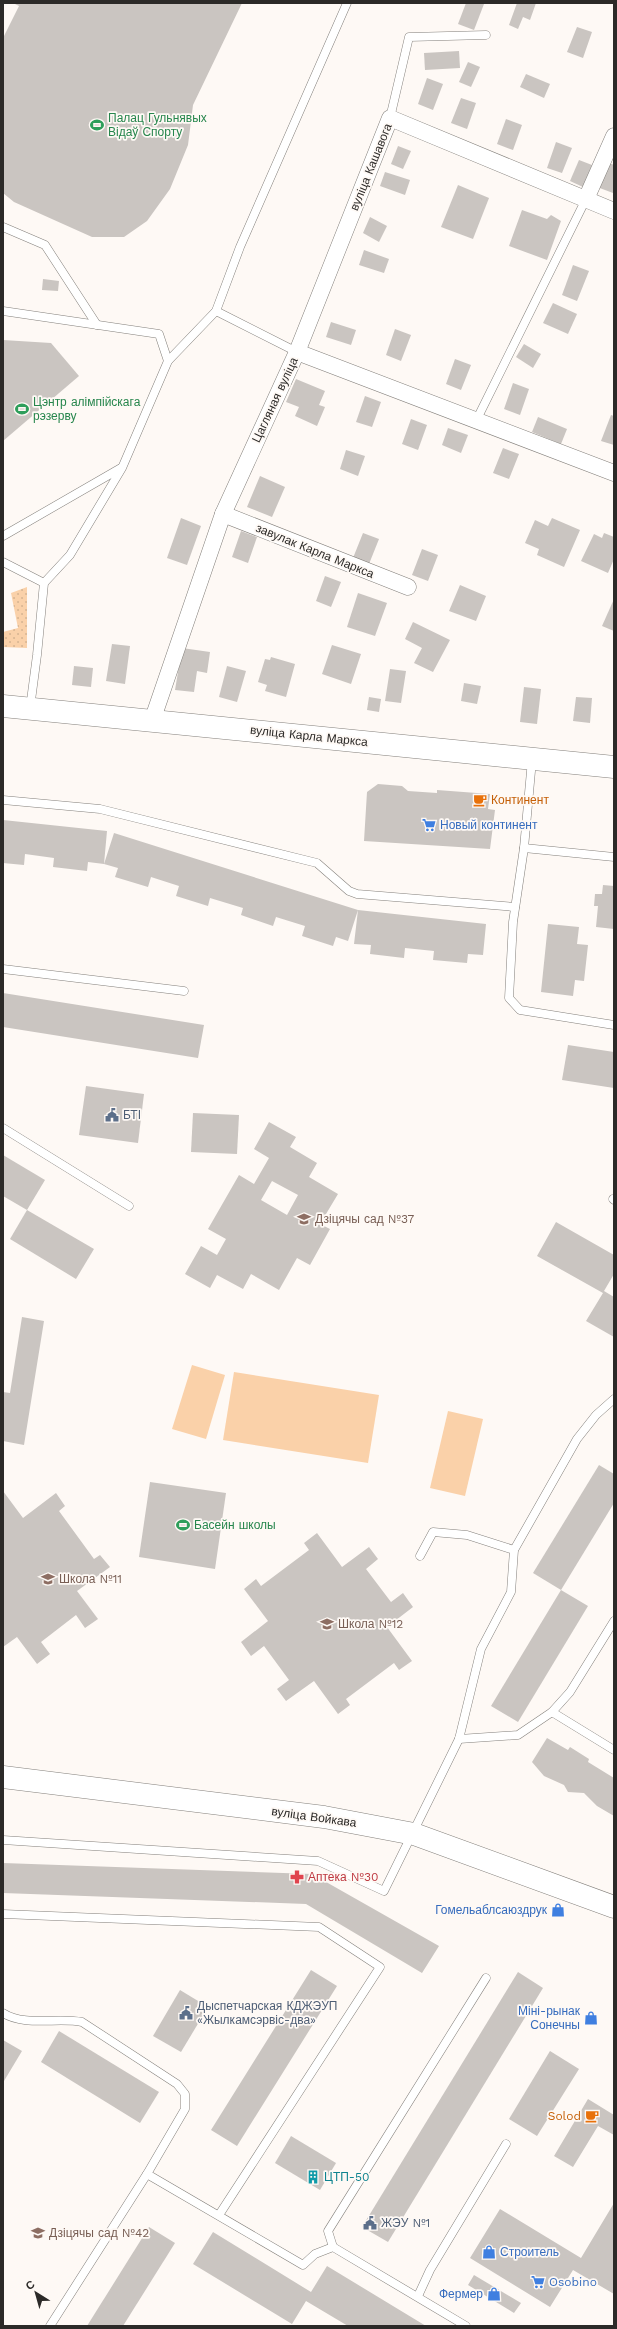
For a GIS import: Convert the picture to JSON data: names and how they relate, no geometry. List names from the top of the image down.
{
  "streets": {
    "main road": ["вуліца Карла Маркса", "вуліца Войкава"],
    "street": ["вуліца Кашавога", "Цагляная вуліца", "завулак Карла Маркса"]
  },
  "crossings": [
    ["вуліца Кашавога", "Цагляная вуліца"],
    ["Цагляная вуліца", "завулак Карла Маркса"],
    ["Цагляная вуліца", "вуліца Карла Маркса"]
  ],
  "places": {
    "sports": ["Палац Гульнявых Відаў Спорту", "Цэнтр алімпійскага рэзерву", "Басейн школы"],
    "cafe": ["Континент", "Solod"],
    "supermarket": ["Новый континент", "Osobino"],
    "public building": ["БТІ", "Дыспетчарская КДЖЭУП «Жылкамсэрвіс-два»", "ЖЭУ №1"],
    "school or university": [
      "Дзіцячы сад №37",
      "Школа №11",
      "Школа №12",
      "Дзіцячы сад №42"
    ],
    "pharmacy": ["Аптека №30"],
    "shop": [
      "Гомельаблсаюздрук",
      "Міні-рынак Сонечны",
      "Строитель",
      "Фермер"
    ],
    "building": ["ЦТП-50"]
  },
  "north": "top left"
}
